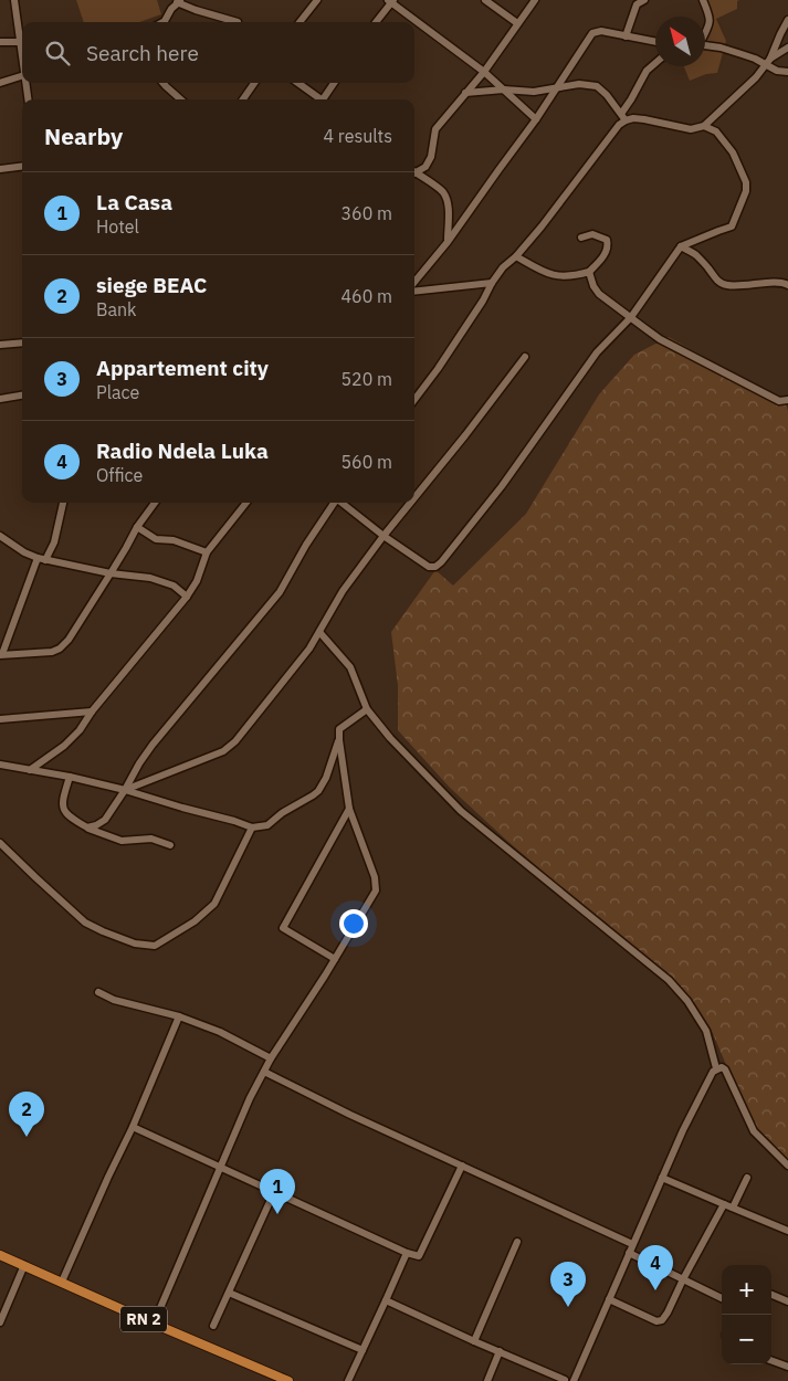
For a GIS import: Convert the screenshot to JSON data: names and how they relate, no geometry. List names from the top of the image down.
{
  "streets": {
    "main road": ["RN 2"]
  },
  "north": "top left",
  "page": {
    "search": "Search here",
    "heading": ["Nearby", "4 results"],
    "list": [
      {
        "mark": "1",
        "name": "La Casa",
        "note": "Hotel",
        "value": "360 m"
      },
      {
        "mark": "2",
        "name": "siege BEAC",
        "note": "Bank",
        "value": "460 m"
      },
      {
        "mark": "3",
        "name": "Appartement city",
        "note": "Place",
        "value": "520 m"
      },
      {
        "mark": "4",
        "name": "Radio Ndela Luka",
        "note": "Office",
        "value": "560 m"
      }
    ],
    "pins": [
      "2",
      "1",
      "4",
      "3"
    ],
    "map_buttons": ["+", "−"]
  }
}
